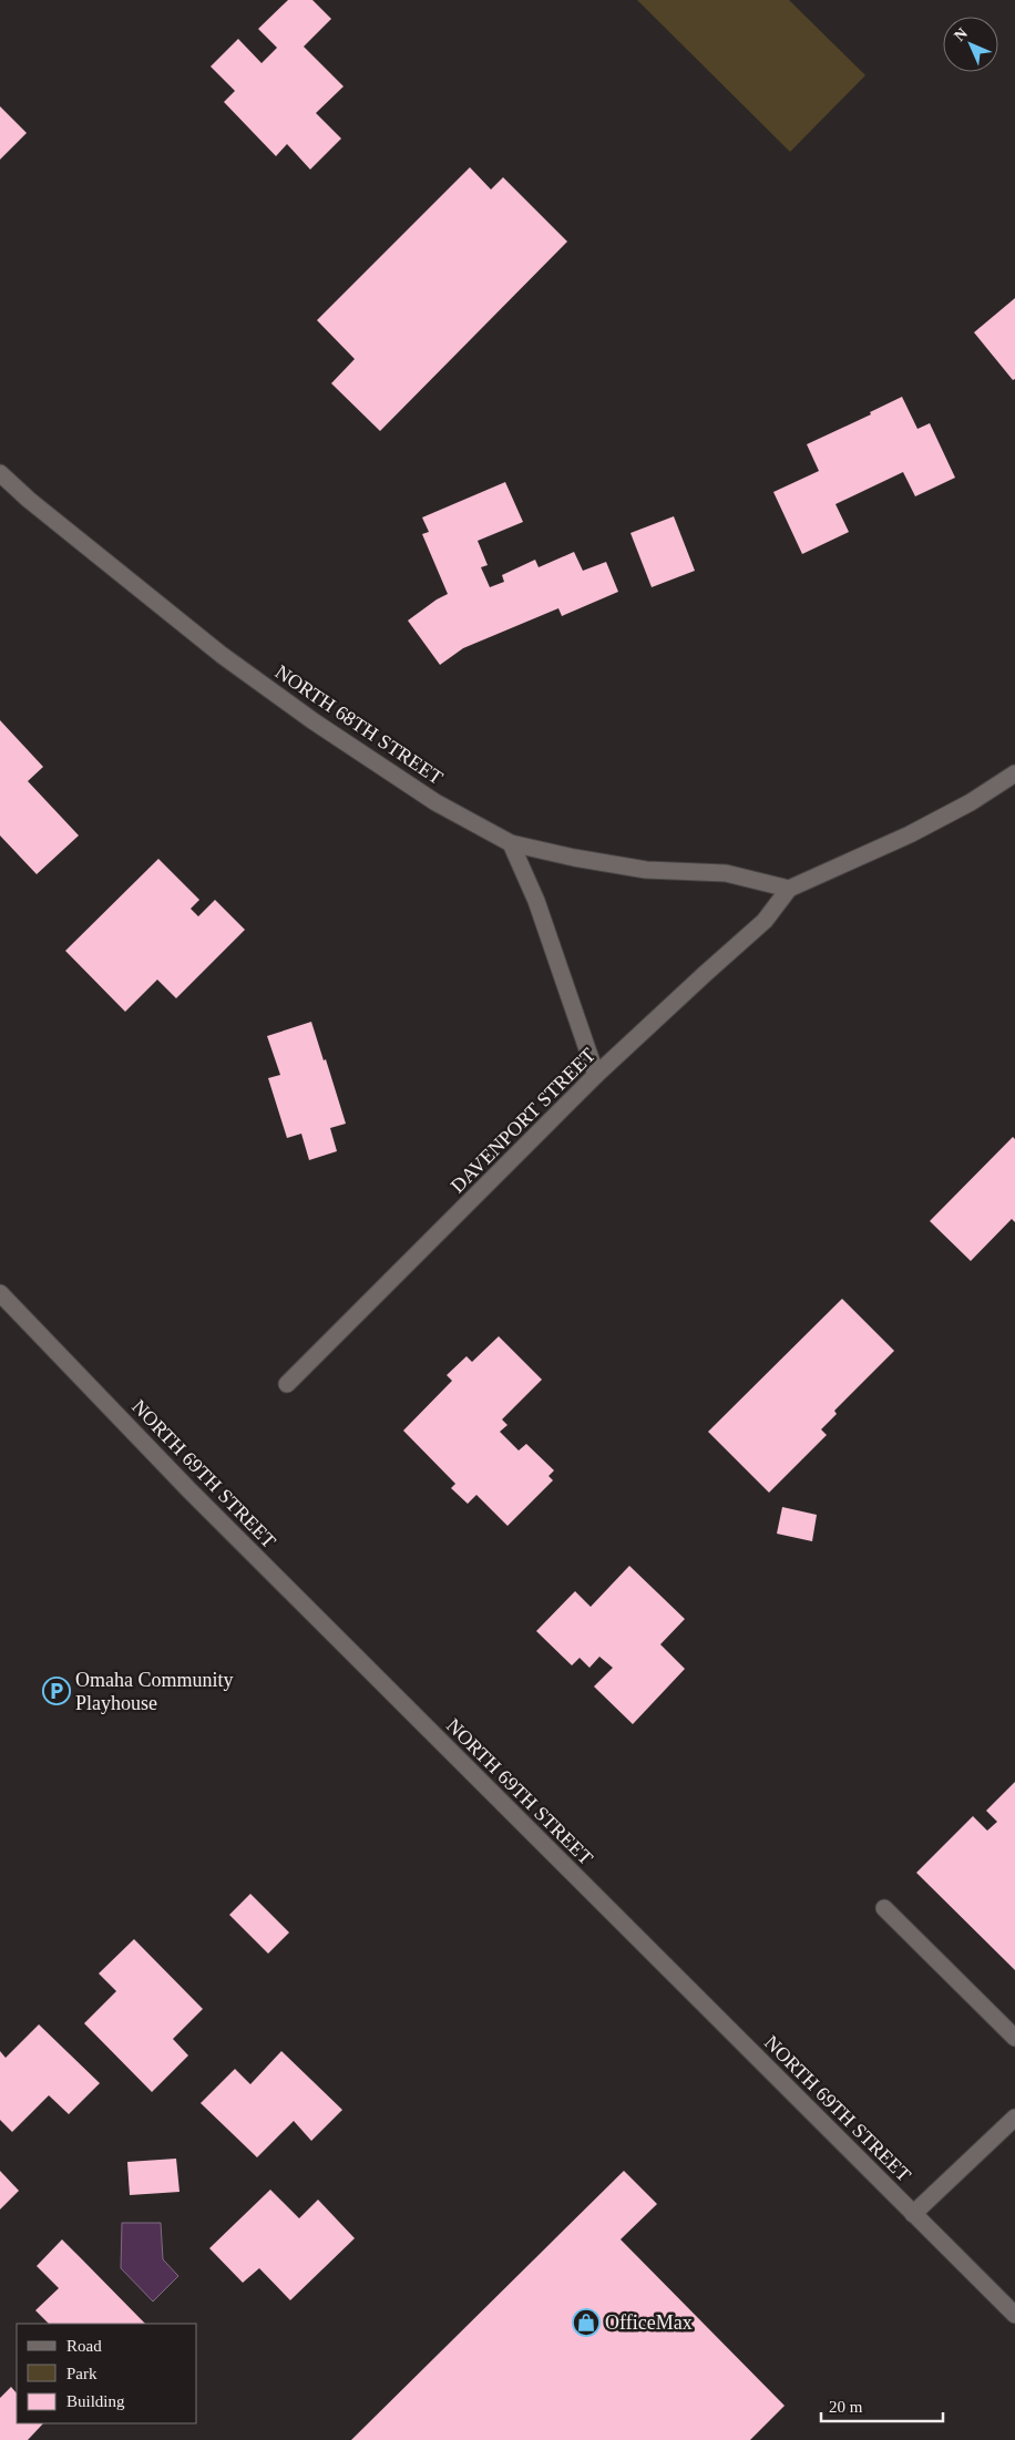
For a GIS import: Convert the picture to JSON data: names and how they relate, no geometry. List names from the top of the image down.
{
  "streets": {
    "street": ["NORTH 68TH STREET", "DAVENPORT STREET", "NORTH 69TH STREET"]
  },
  "places": {
    "parking": ["Omaha Community Playhouse"],
    "shop": ["OfficeMax"]
  },
  "legend": ["Road", "Park", "Building"],
  "scale_bar": "20 m",
  "north": "top left"
}
